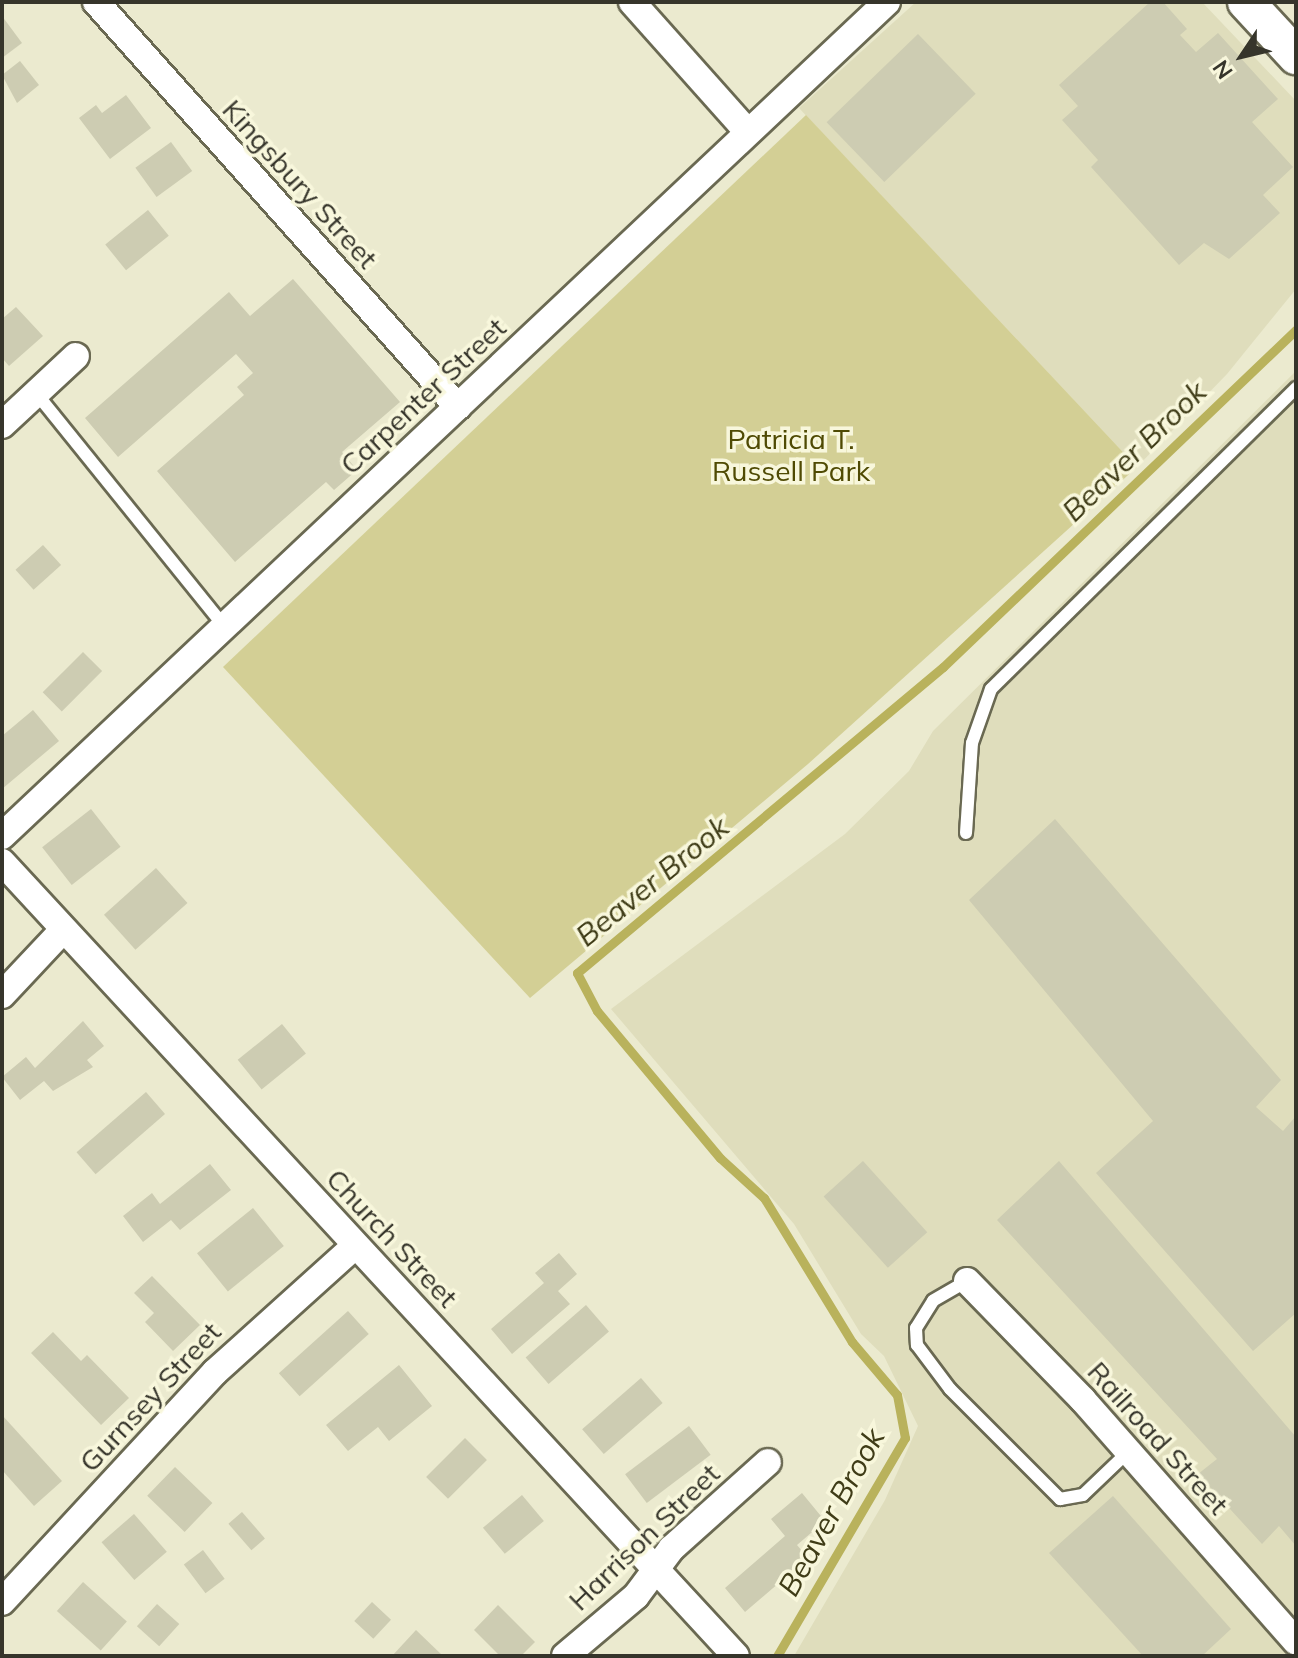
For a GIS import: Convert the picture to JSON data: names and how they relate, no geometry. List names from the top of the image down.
{
  "streets": {
    "street": [
      "Kingsbury Street",
      "Carpenter Street",
      "Church Street",
      "Gurnsey Street",
      "Railroad Street",
      "Harrison Street"
    ]
  },
  "crossings": [
    ["Kingsbury Street", "Carpenter Street"],
    ["Church Street", "Gurnsey Street"],
    ["Church Street", "Harrison Street"]
  ],
  "water": ["Beaver Brook"],
  "parks": ["Patricia T. Russell Park"],
  "north": "bottom left"
}
